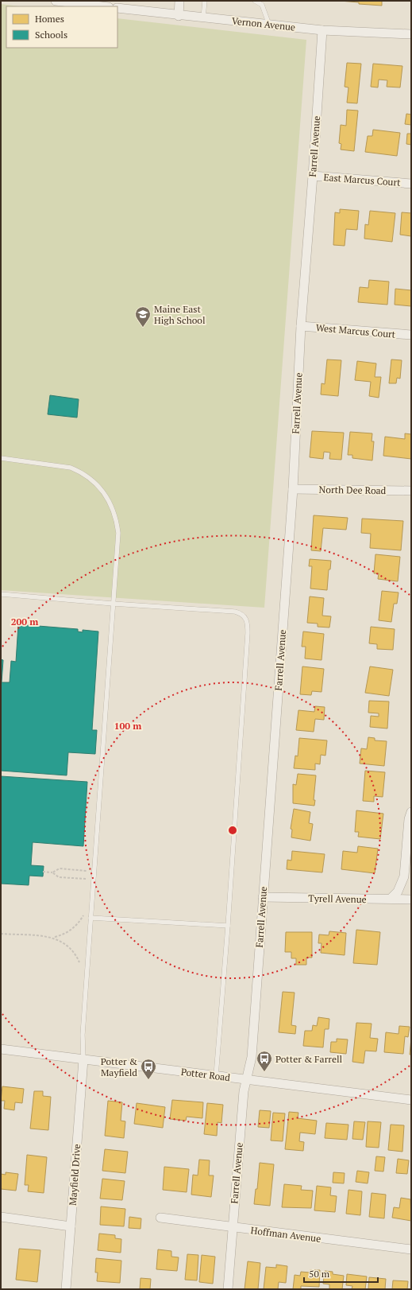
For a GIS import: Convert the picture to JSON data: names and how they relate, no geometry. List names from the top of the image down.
{
  "streets": {
    "street": [
      "Vernon Avenue",
      "Farrell Avenue",
      "East Marcus Court",
      "West Marcus Court",
      "North Dee Road",
      "Tyrell Avenue",
      "Potter Road",
      "Mayfield Drive",
      "Hoffman Avenue"
    ]
  },
  "crossings": [
    ["Vernon Avenue", "Farrell Avenue"],
    ["Farrell Avenue", "East Marcus Court"],
    ["Farrell Avenue", "West Marcus Court"],
    ["Farrell Avenue", "North Dee Road"],
    ["Farrell Avenue", "Tyrell Avenue"],
    ["Farrell Avenue", "Potter Road"],
    ["Farrell Avenue", "Hoffman Avenue"],
    ["Potter Road", "Mayfield Drive"]
  ],
  "places": {
    "school or university": ["Maine East High School"],
    "bus stop": ["Potter & Farrell", "Potter & Mayfield"]
  },
  "legend": ["Homes", "Schools"],
  "scale_bar": "50 m",
  "rings": ["200 m", "100 m"]
}
